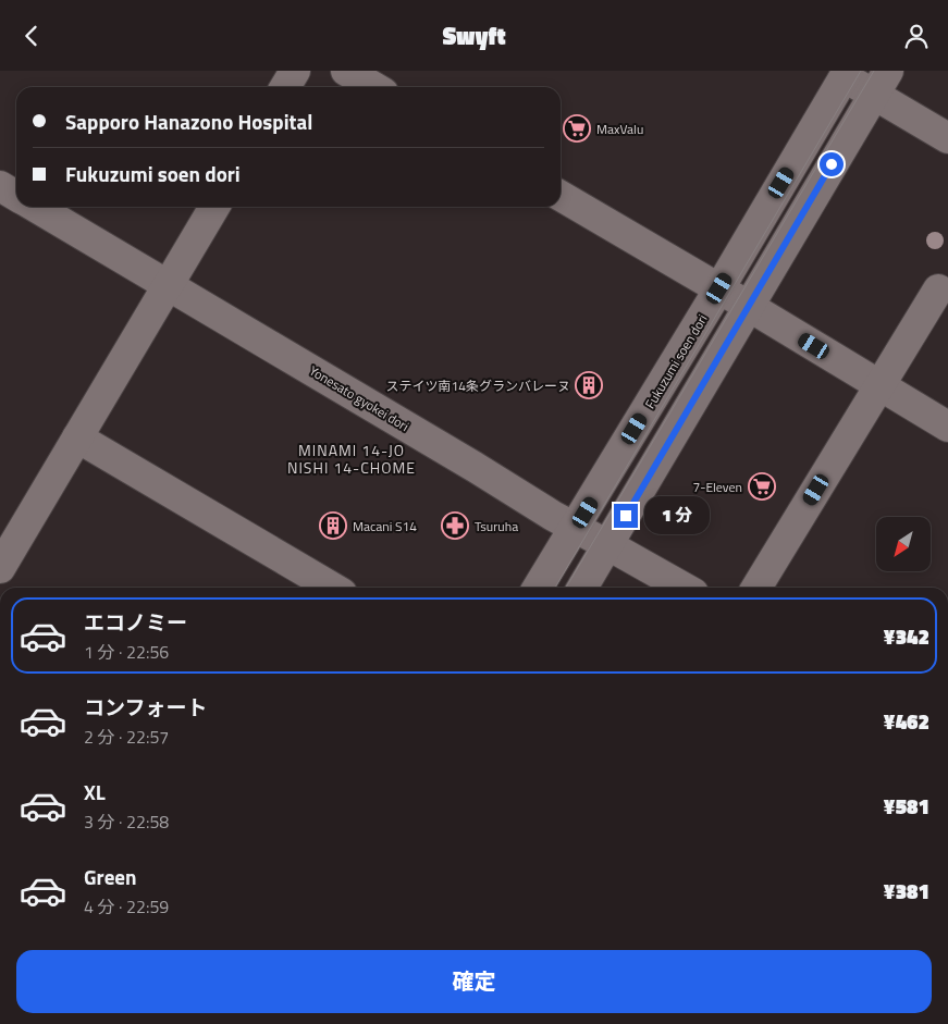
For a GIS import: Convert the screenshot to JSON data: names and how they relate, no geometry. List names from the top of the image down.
{
  "streets": {
    "street": ["Fukuzumi soen dori", "Yonesato gyokei dori"]
  },
  "crossings": [
    ["Fukuzumi soen dori", "Yonesato gyokei dori"]
  ],
  "districts": ["MINAMI 14-JO NISHI 14-CHOME"],
  "places": {
    "supermarket": ["MaxValu", "7-Eleven"],
    "building": ["ステイツ南14条グランバレーヌ", "Macani S14"],
    "pharmacy": ["Tsuruha"]
  },
  "north": "bottom left",
  "page": {
    "header": "Swyft",
    "banner": ["Sapporo Hanazono Hospital", "Fukuzumi soen dori"],
    "bubble": "1 分",
    "list": [
      {
        "name": "エコノミー",
        "note": "1 分 · 22:56",
        "value": "¥342"
      },
      {
        "name": "コンフォート",
        "note": "2 分 · 22:57",
        "value": "¥462"
      },
      {
        "name": "XL",
        "note": "3 分 · 22:58",
        "value": "¥581"
      },
      {
        "name": "Green",
        "note": "4 分 · 22:59",
        "value": "¥381"
      }
    ],
    "buttons": "確定"
  }
}
